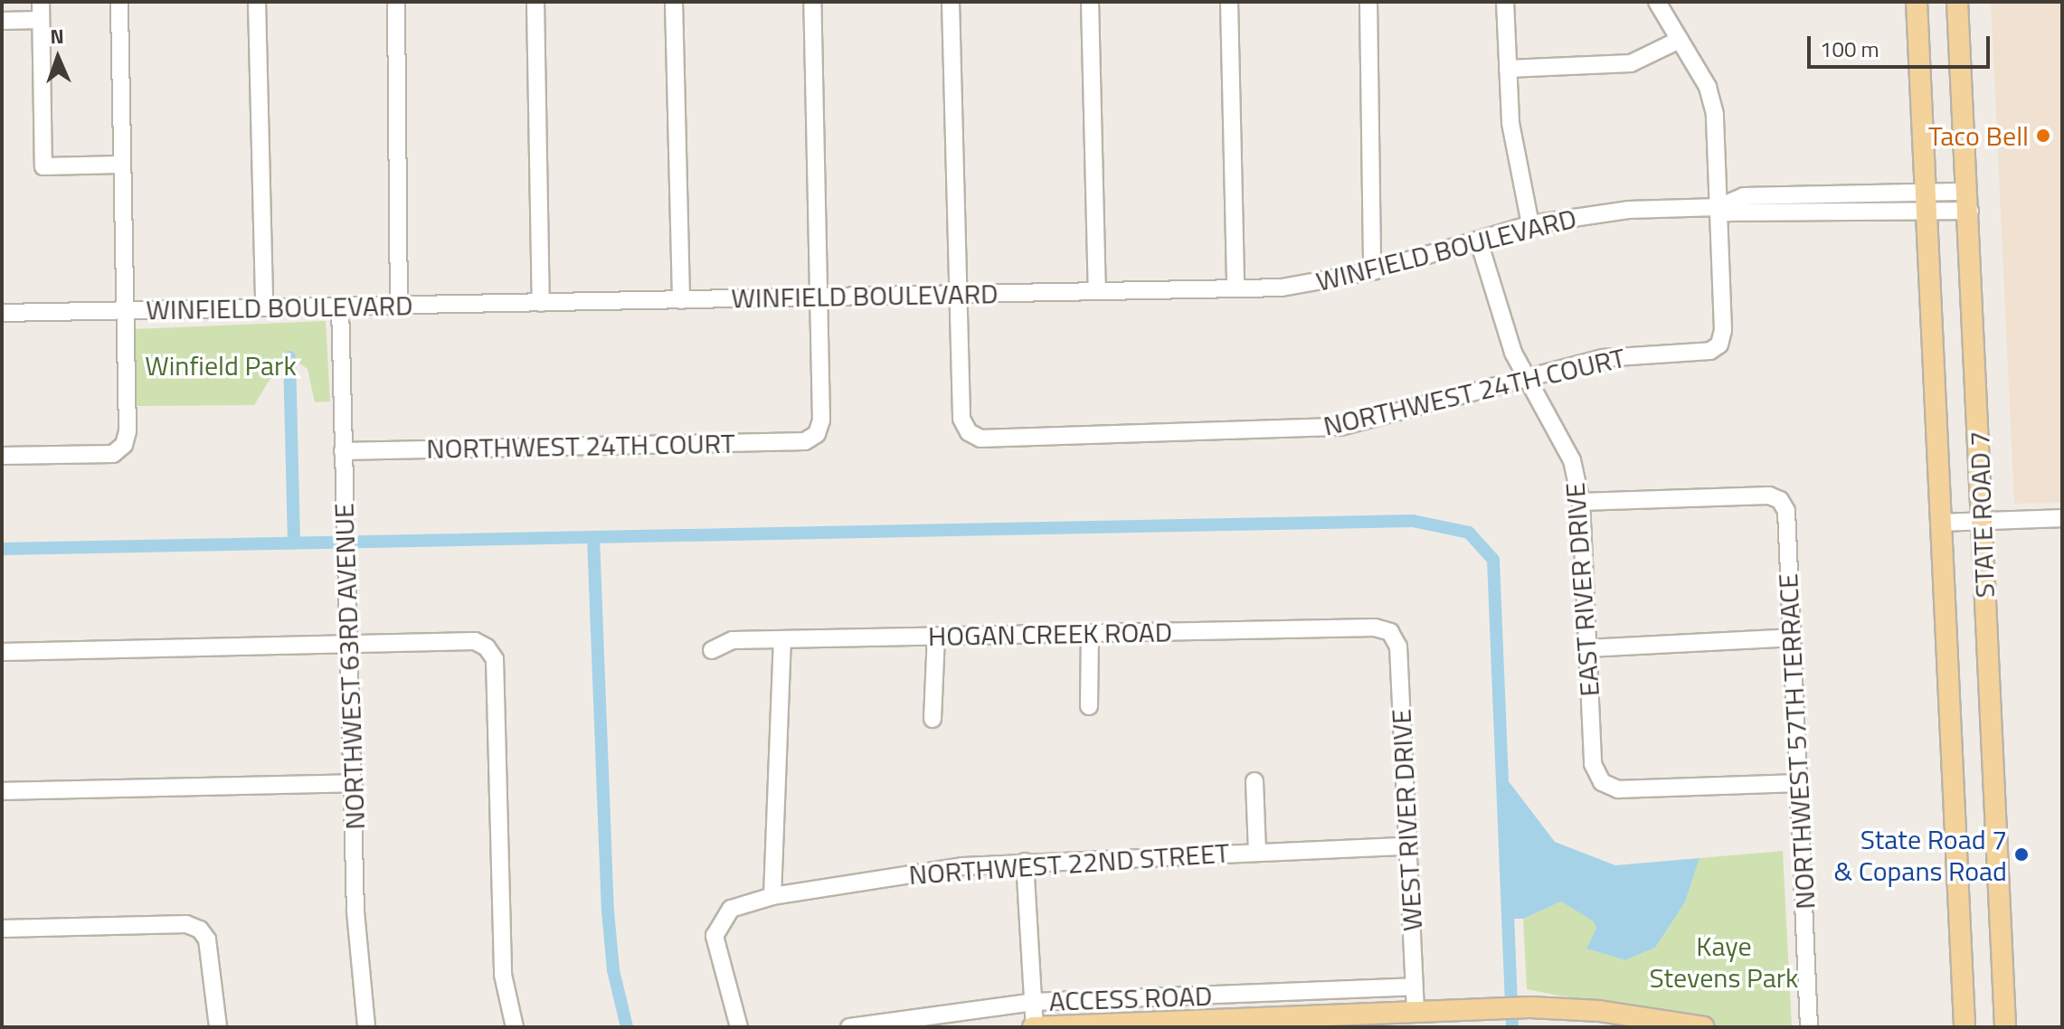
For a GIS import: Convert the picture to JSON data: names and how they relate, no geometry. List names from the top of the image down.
{
  "streets": {
    "main road": ["STATE ROAD 7"],
    "street": [
      "WINFIELD BOULEVARD",
      "NORTHWEST 24TH COURT",
      "EAST RIVER DRIVE",
      "HOGAN CREEK ROAD",
      "NORTHWEST 63RD AVENUE",
      "NORTHWEST 57TH TERRACE",
      "WEST RIVER DRIVE",
      "NORTHWEST 22ND STREET",
      "ACCESS ROAD"
    ]
  },
  "crossings": [
    ["WINFIELD BOULEVARD", "NORTHWEST 24TH COURT"],
    ["WINFIELD BOULEVARD", "STATE ROAD 7"],
    ["WINFIELD BOULEVARD", "EAST RIVER DRIVE"],
    ["WINFIELD BOULEVARD", "NORTHWEST 63RD AVENUE"],
    ["NORTHWEST 24TH COURT", "EAST RIVER DRIVE"],
    ["NORTHWEST 24TH COURT", "NORTHWEST 63RD AVENUE"],
    ["EAST RIVER DRIVE", "NORTHWEST 57TH TERRACE"],
    ["HOGAN CREEK ROAD", "WEST RIVER DRIVE"],
    ["WEST RIVER DRIVE", "NORTHWEST 22ND STREET"],
    ["WEST RIVER DRIVE", "ACCESS ROAD"]
  ],
  "parks": ["Winfield Park", "Kaye Stevens Park"],
  "places": ["Taco Bell", "State Road 7 & Copans Road"],
  "scale_bar": "100 m",
  "north": "top"
}
